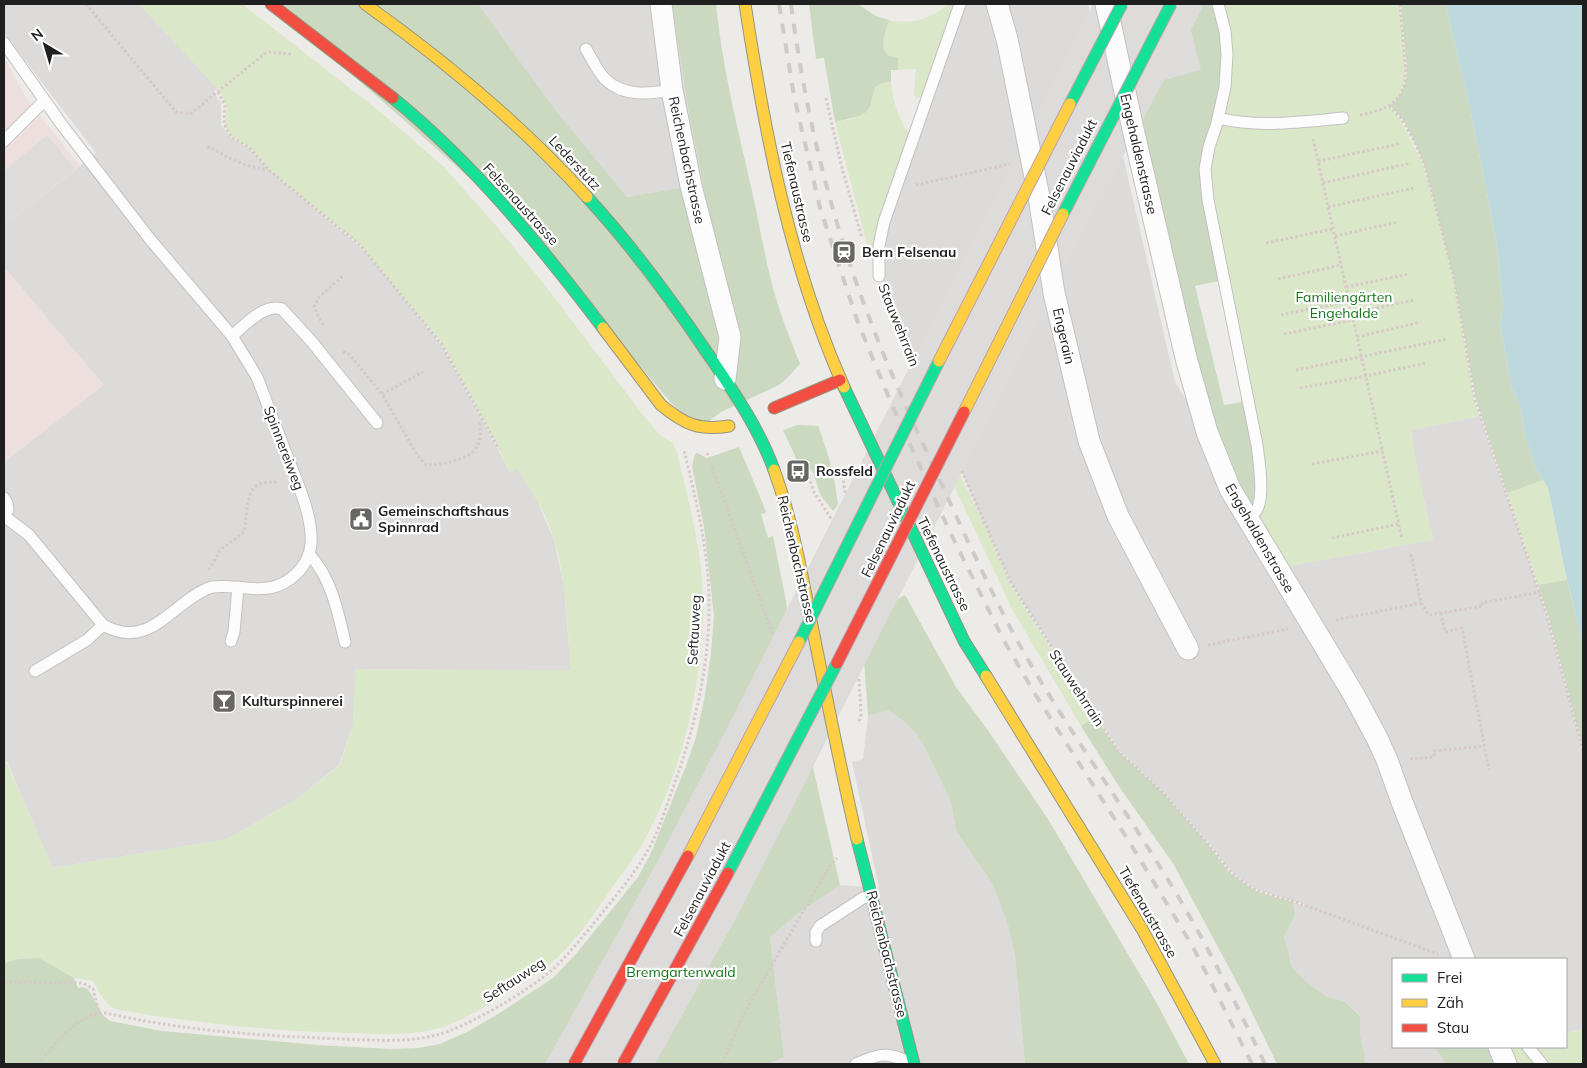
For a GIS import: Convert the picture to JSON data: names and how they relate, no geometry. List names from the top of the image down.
{
  "streets": {
    "main road": [
      "Reichenbachstrasse",
      "Lederstutz",
      "Felsenauviadukt",
      "Tiefenaustrasse",
      "Felsenaustrasse"
    ],
    "street": ["Engehaldenstrasse", "Engerain"],
    "lane": ["Spinnereiweg"],
    "path": ["Stauwehrrain", "Seftauweg"]
  },
  "crossings": [
    ["Reichenbachstrasse", "Lederstutz"]
  ],
  "parks": ["Familiengärten Engehalde", "Bremgartenwald"],
  "places": {
    "station": ["Bern Felsenau"],
    "bus stop": ["Rossfeld"],
    "public building": ["Gemeinschaftshaus Spinnrad"],
    "bar": ["Kulturspinnerei"]
  },
  "legend": ["Frei", "Zäh", "Stau"],
  "north": "top left"
}
